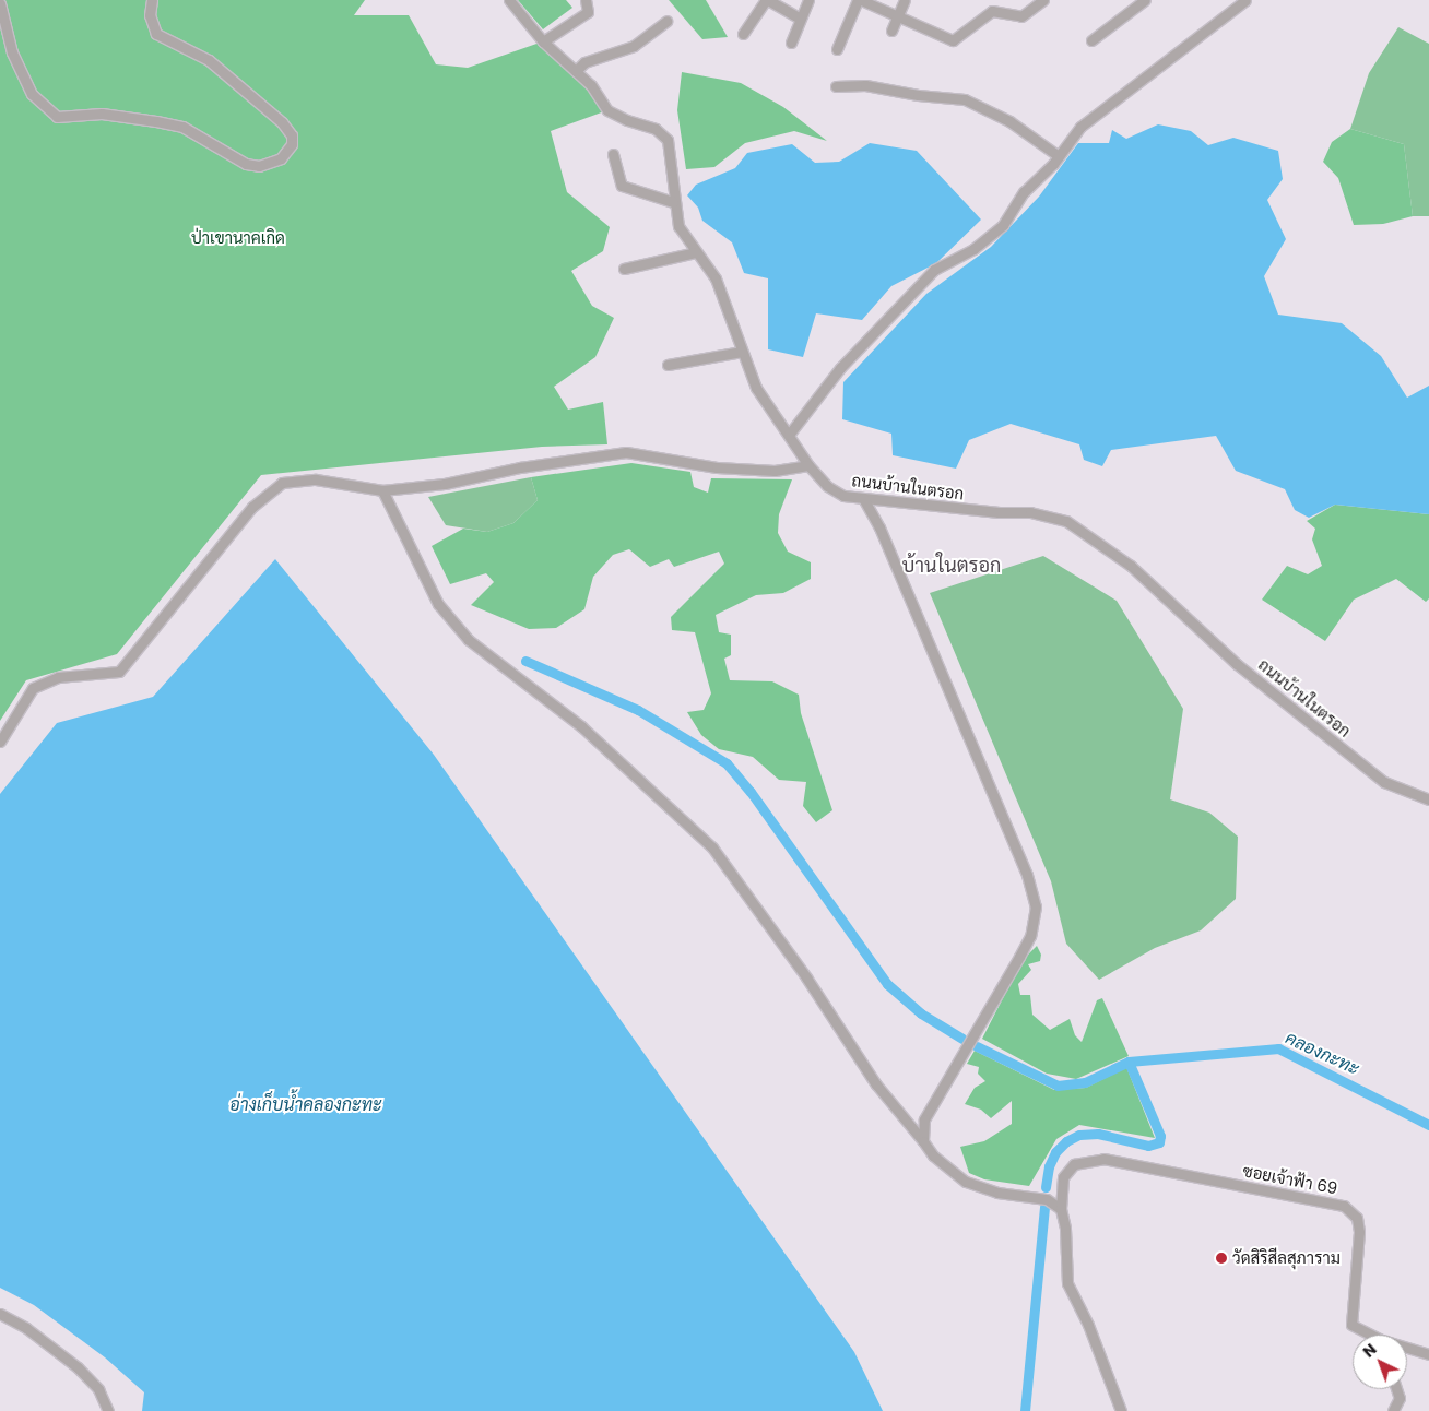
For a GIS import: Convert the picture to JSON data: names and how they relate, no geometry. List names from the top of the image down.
{
  "streets": {
    "street": ["ถนนบ้านในตรอก", "ซอยเจ้าฟ้า 69"]
  },
  "districts": ["บ้านในตรอก"],
  "water": ["คลองกะทะ", "อ่างเก็บน้ำคลองกะทะ"],
  "parks": ["ป่าเขานาคเกิด"],
  "places": ["วัดสิริสีลสุภาราม"],
  "north": "top left"
}
